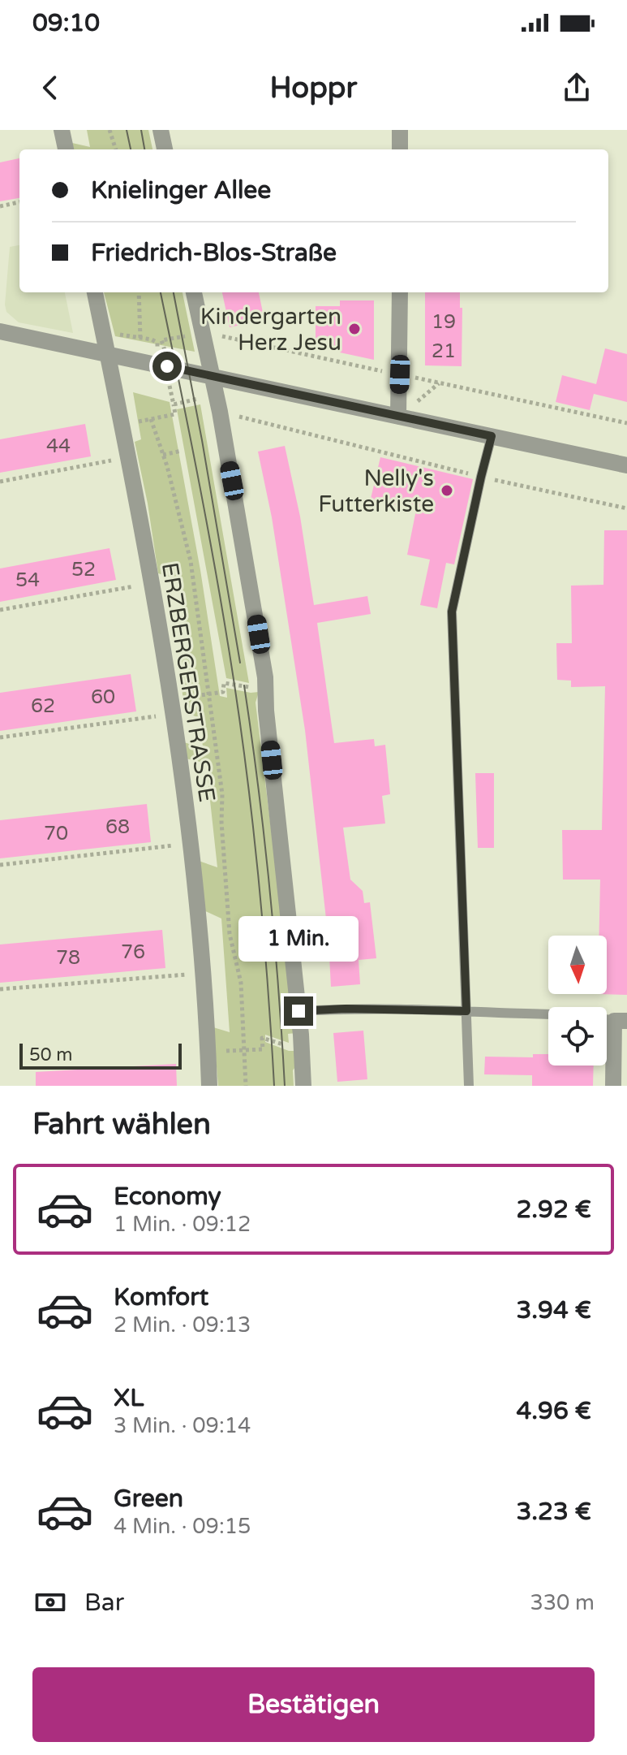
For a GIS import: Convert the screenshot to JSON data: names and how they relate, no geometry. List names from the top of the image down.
{
  "streets": {
    "street": ["ERZBERGERSTRASSE"]
  },
  "places": ["Kindergarten Herz Jesu", "Nelly's Futterkiste"],
  "house_numbers": [
    "19",
    "21",
    "44",
    "52",
    "54",
    "60",
    "62",
    "68",
    "70",
    "76",
    "78"
  ],
  "scale_bar": "50 m",
  "north": "bottom",
  "page": {
    "status": "09:10",
    "header": "Hoppr",
    "banner": ["Knielinger Allee", "Friedrich-Blos-Straße"],
    "bubble": "1 Min.",
    "scale": "50 m",
    "heading": "Fahrt wählen",
    "list": [
      {
        "name": "Economy",
        "note": "1 Min. · 09:12",
        "value": "2.92 €"
      },
      {
        "name": "Komfort",
        "note": "2 Min. · 09:13",
        "value": "3.94 €"
      },
      {
        "name": "XL",
        "note": "3 Min. · 09:14",
        "value": "4.96 €"
      },
      {
        "name": "Green",
        "note": "4 Min. · 09:15",
        "value": "3.23 €"
      }
    ],
    "pay": ["Bar", "330 m"],
    "buttons": "Bestätigen"
  }
}
